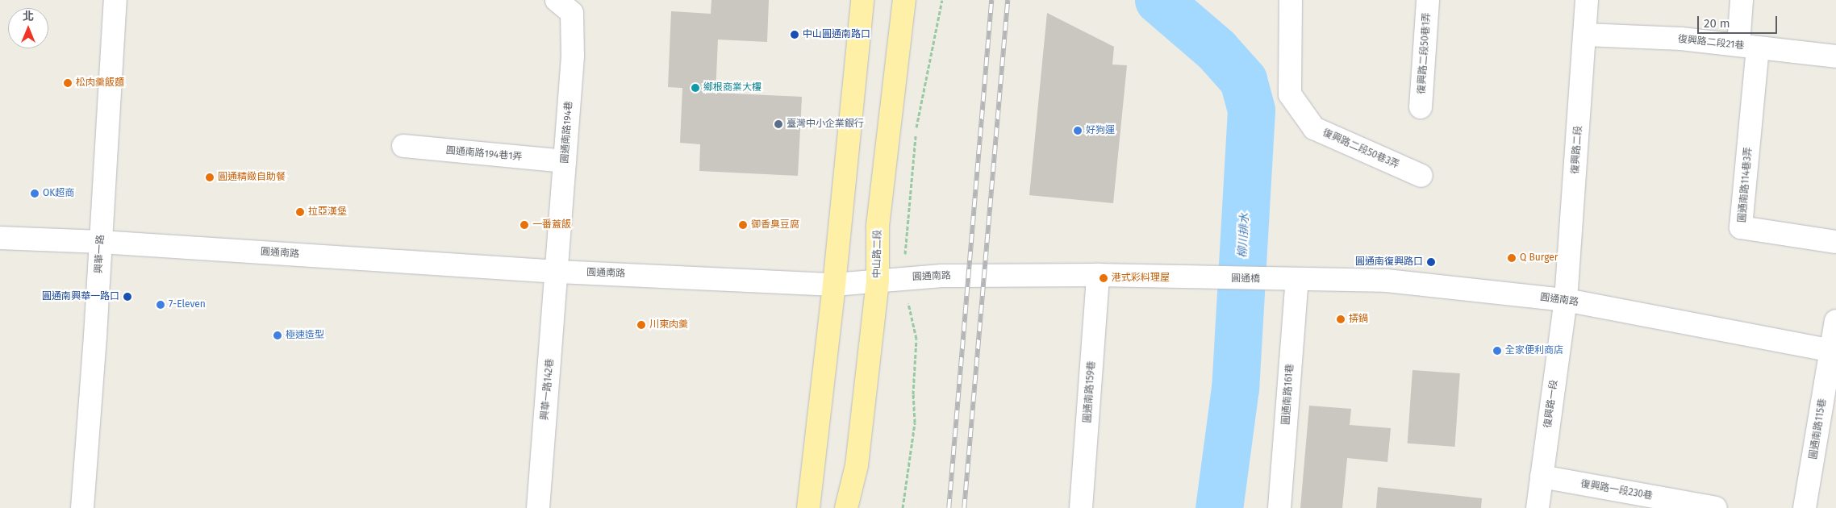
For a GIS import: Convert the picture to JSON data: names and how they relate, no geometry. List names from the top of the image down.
{
  "streets": {
    "main road": ["中山路二段"],
    "street": [
      "復興路二段21巷",
      "復興路二段50巷1弄",
      "圓通南路194巷",
      "復興路二段50巷3弄",
      "復興路二段",
      "圓通南路194巷1弄",
      "圓通南路114巷3弄",
      "圓通南路",
      "興華一路",
      "圓通橋",
      "興華一路142巷",
      "圓通南路159巷",
      "圓通南路161巷",
      "復興路一段",
      "圓通南路115巷",
      "復興路一段230巷"
    ]
  },
  "crossings": [
    ["復興路二段21巷", "復興路二段"],
    ["復興路二段21巷", "圓通南路114巷3弄"],
    ["圓通南路194巷", "圓通南路194巷1弄"],
    ["圓通南路194巷", "圓通南路"],
    ["圓通南路194巷", "興華一路142巷"],
    ["復興路二段", "圓通南路"],
    ["復興路二段", "復興路一段"],
    ["圓通南路", "興華一路"],
    ["圓通南路", "中山路二段"],
    ["圓通南路", "圓通橋"],
    ["圓通南路", "興華一路142巷"],
    ["圓通南路", "圓通南路159巷"],
    ["圓通南路", "圓通南路161巷"],
    ["圓通南路", "復興路一段"],
    ["圓通南路", "圓通南路115巷"],
    ["圓通橋", "圓通南路161巷"],
    ["復興路一段", "復興路一段230巷"]
  ],
  "water": ["柳川排水"],
  "places": [
    "中山圓通南路口",
    "松肉羹飯麵",
    "鄉根商業大樓",
    "臺灣中小企業銀行",
    "好狗運",
    "圓通精緻自助餐",
    "OK超商",
    "拉亞漢堡",
    "一番蓋飯",
    "御香臭豆腐",
    "Q Burger",
    "圓通南復興路口",
    "港式彩料理屋",
    "圓通南興華一路口",
    "7-Eleven",
    "挵鍋",
    "川東肉羹",
    "極速造型",
    "全家便利商店"
  ],
  "scale_bar": "20 m",
  "north": "top"
}
